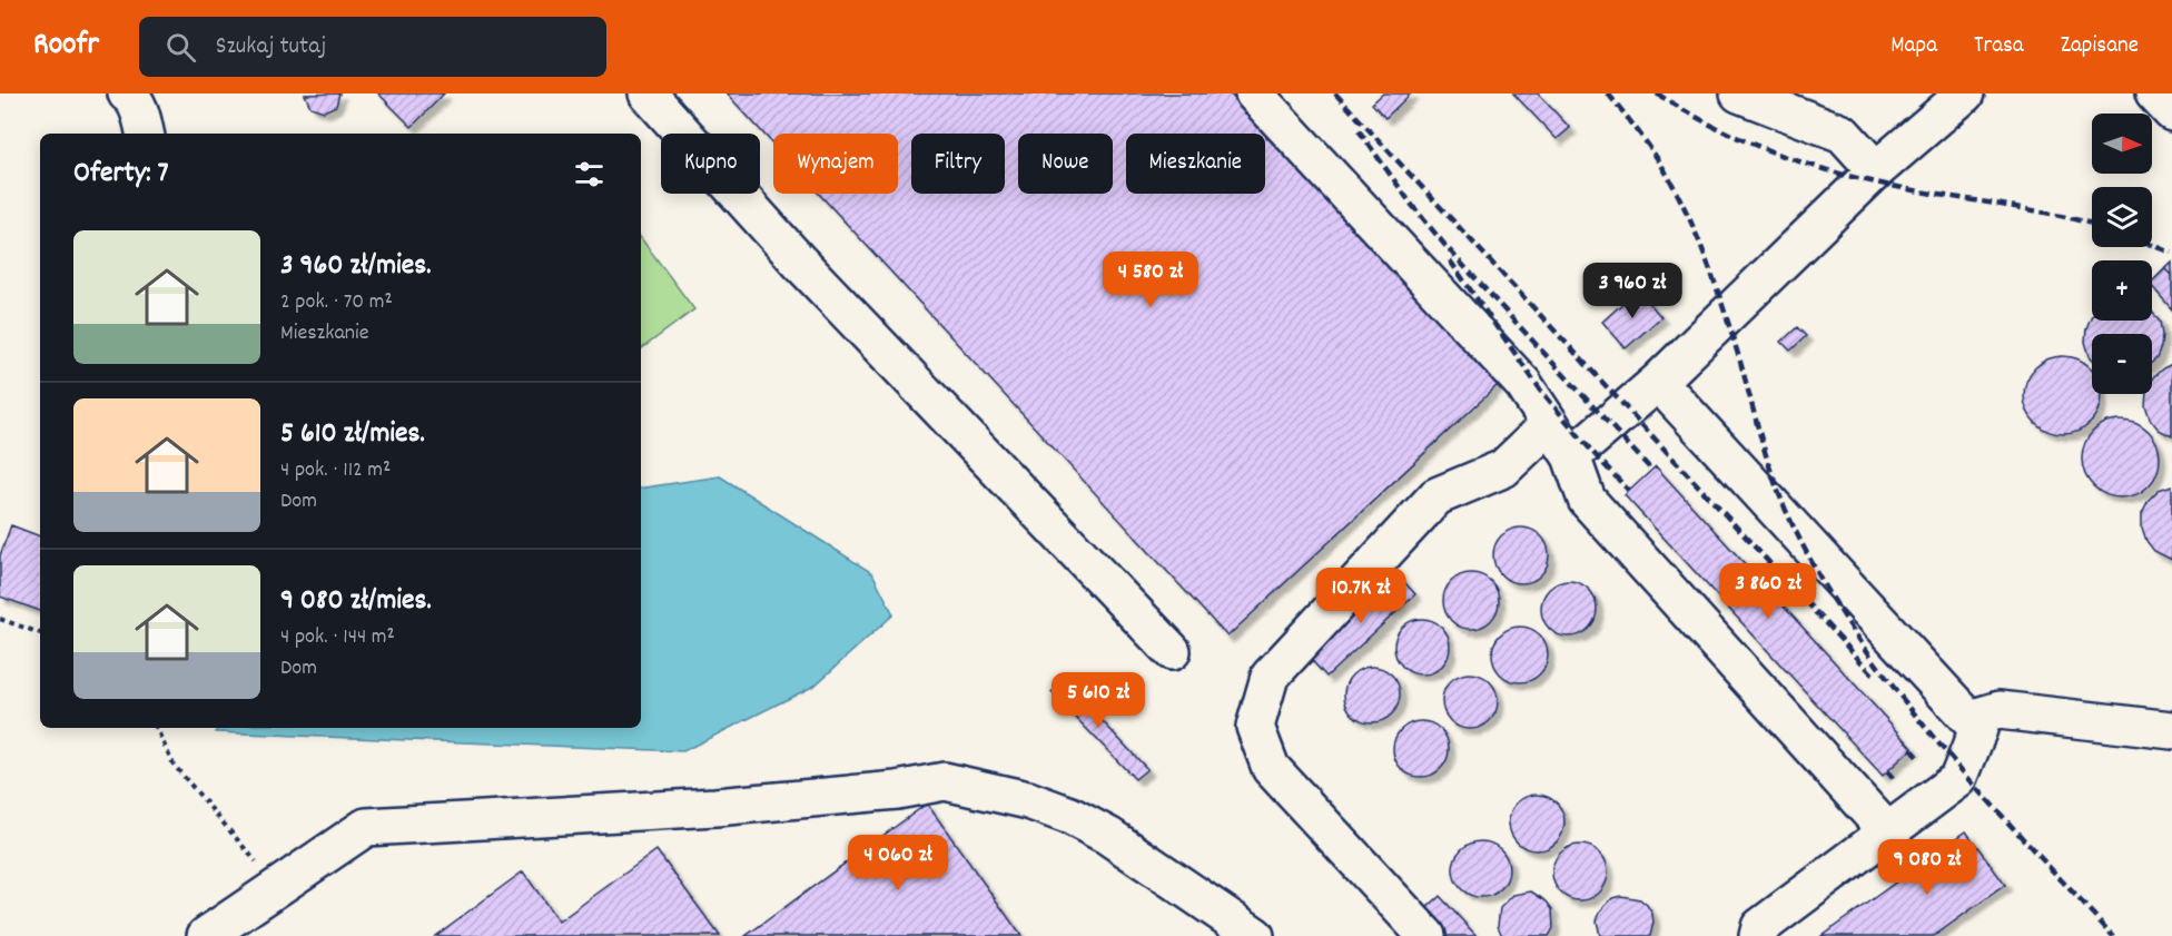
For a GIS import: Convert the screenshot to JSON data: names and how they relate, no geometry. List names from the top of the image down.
{
  "north": "right",
  "page": {
    "header": "Roofr",
    "search": "Szukaj tutaj",
    "nav": ["Mapa", "Trasa", "Zapisane"],
    "map_buttons": ["+", "−"],
    "chip": [
      "Kupno",
      "Wynajem",
      "Filtry",
      "Nowe",
      "Mieszkanie"
    ],
    "heading": "Oferty: 7",
    "list": [
      {
        "name": "3 960 zł/mies.",
        "note": "2 pok. · 70 m² · Mieszkanie"
      },
      {
        "name": "5 610 zł/mies.",
        "note": "4 pok. · 112 m² · Dom"
      },
      {
        "name": "9 080 zł/mies.",
        "note": "4 pok. · 144 m² · Dom"
      }
    ],
    "price": [
      "4 580 zł",
      "3 960 zł",
      "3 860 zł",
      "10.7K zł",
      "5 610 zł",
      "4 060 zł",
      "9 080 zł"
    ]
  }
}
